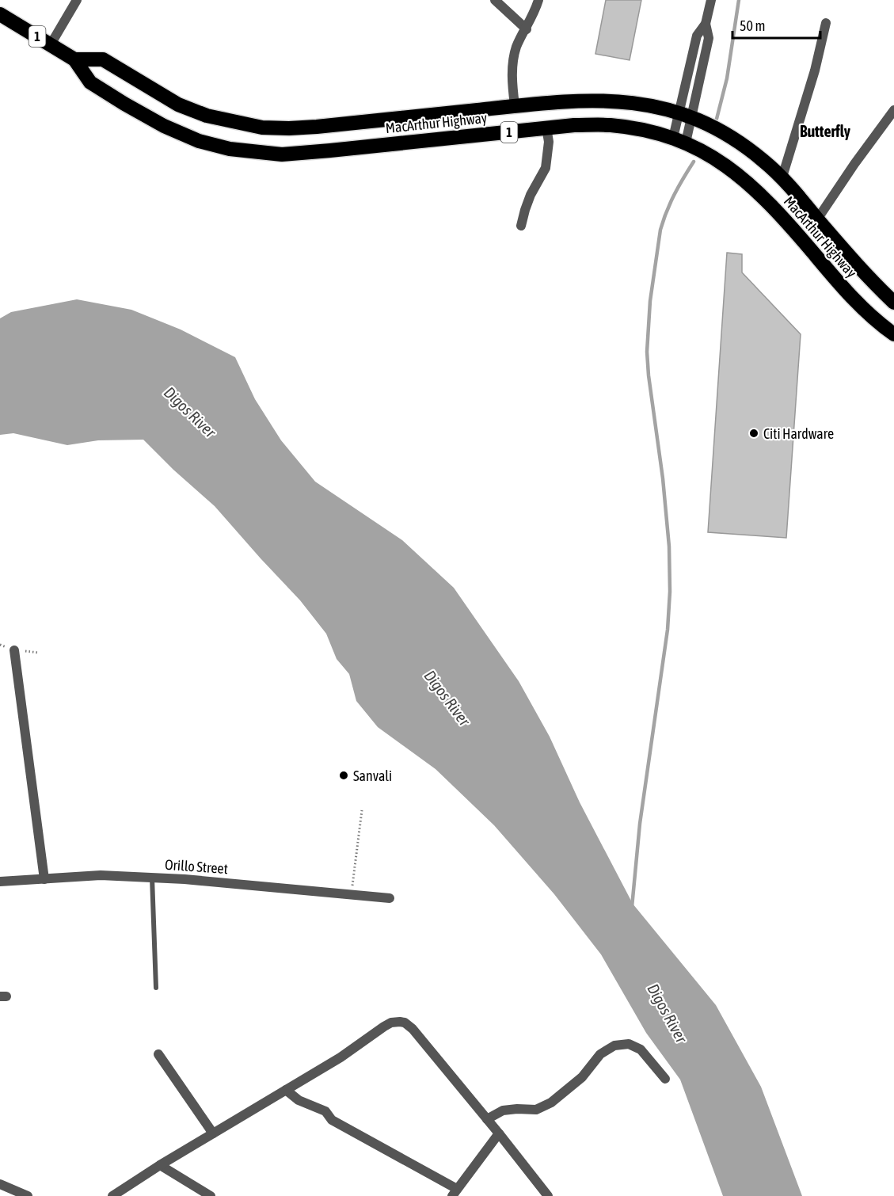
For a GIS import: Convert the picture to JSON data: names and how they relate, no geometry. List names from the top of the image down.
{
  "streets": {
    "highway": ["1", "MacArthur Highway"],
    "street": ["Orillo Street"]
  },
  "districts": ["Butterfly"],
  "water": ["Digos River"],
  "places": ["Citi Hardware", "Sanvali"],
  "scale_bar": "50 m"
}
